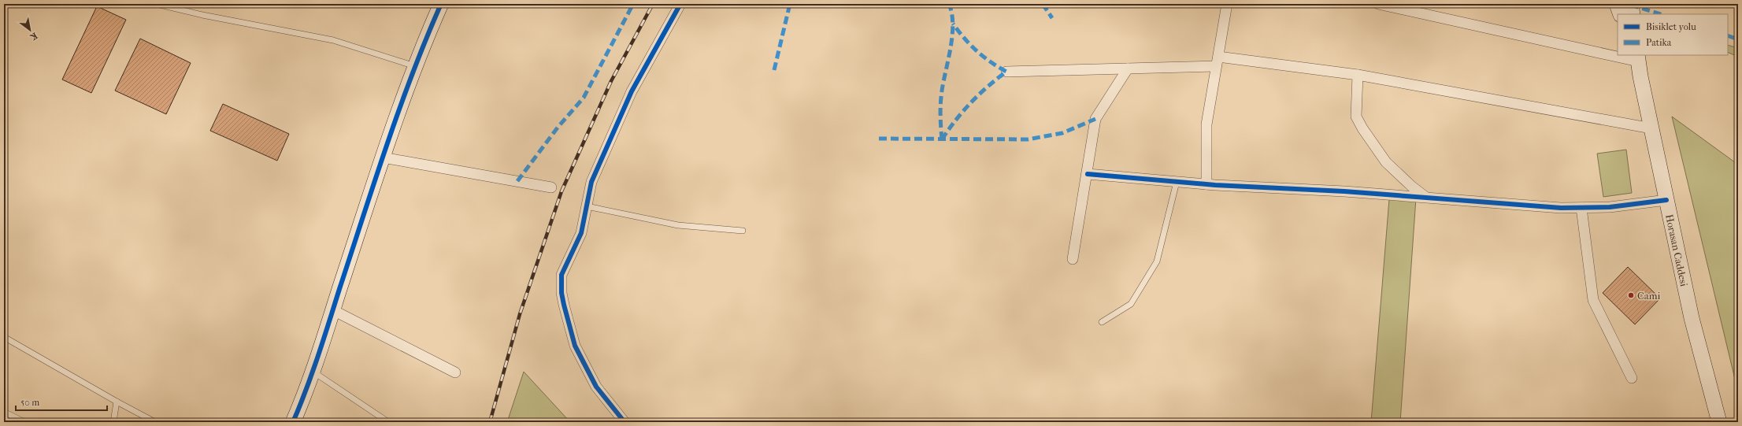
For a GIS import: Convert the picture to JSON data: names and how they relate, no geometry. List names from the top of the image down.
{
  "streets": {
    "street": ["Horasan Caddesi"]
  },
  "places": ["Cami"],
  "legend": ["Bisiklet yolu", "Patika"],
  "scale_bar": "50 m",
  "north": "bottom right"
}
